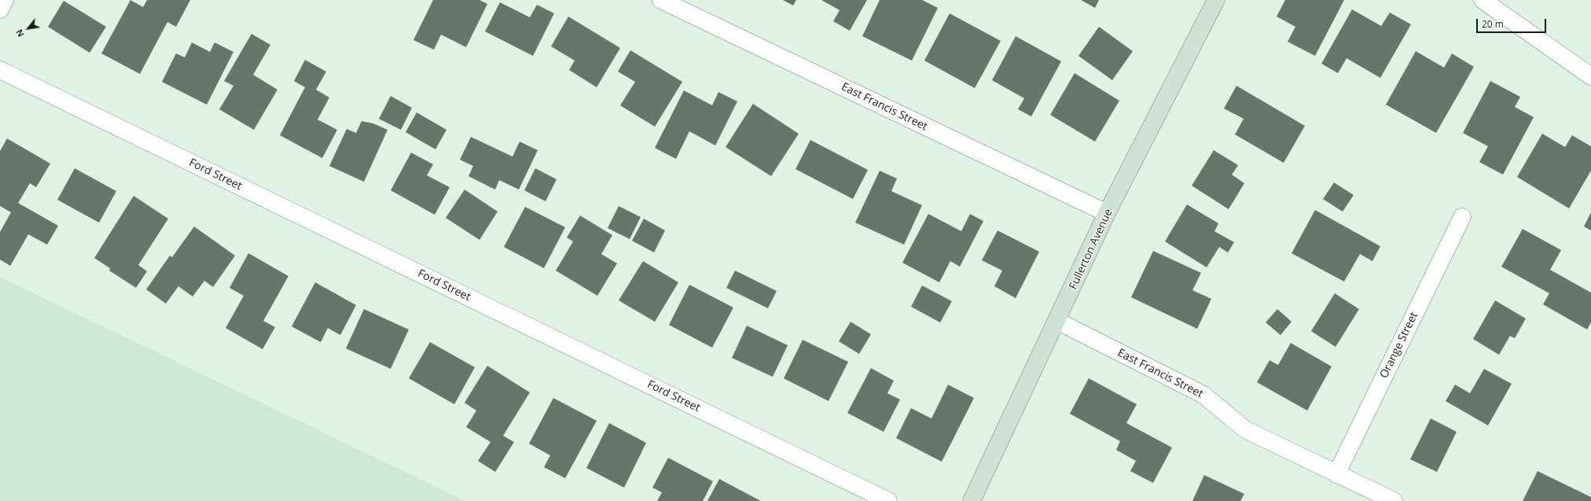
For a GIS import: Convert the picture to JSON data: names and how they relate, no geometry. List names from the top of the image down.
{
  "streets": {
    "main road": ["Fullerton Avenue"],
    "street": ["East Francis Street", "Ford Street", "Orange Street"]
  },
  "crossings": [
    ["East Francis Street", "Fullerton Avenue"],
    ["East Francis Street", "Orange Street"]
  ],
  "scale_bar": "20 m",
  "north": "bottom left"
}
